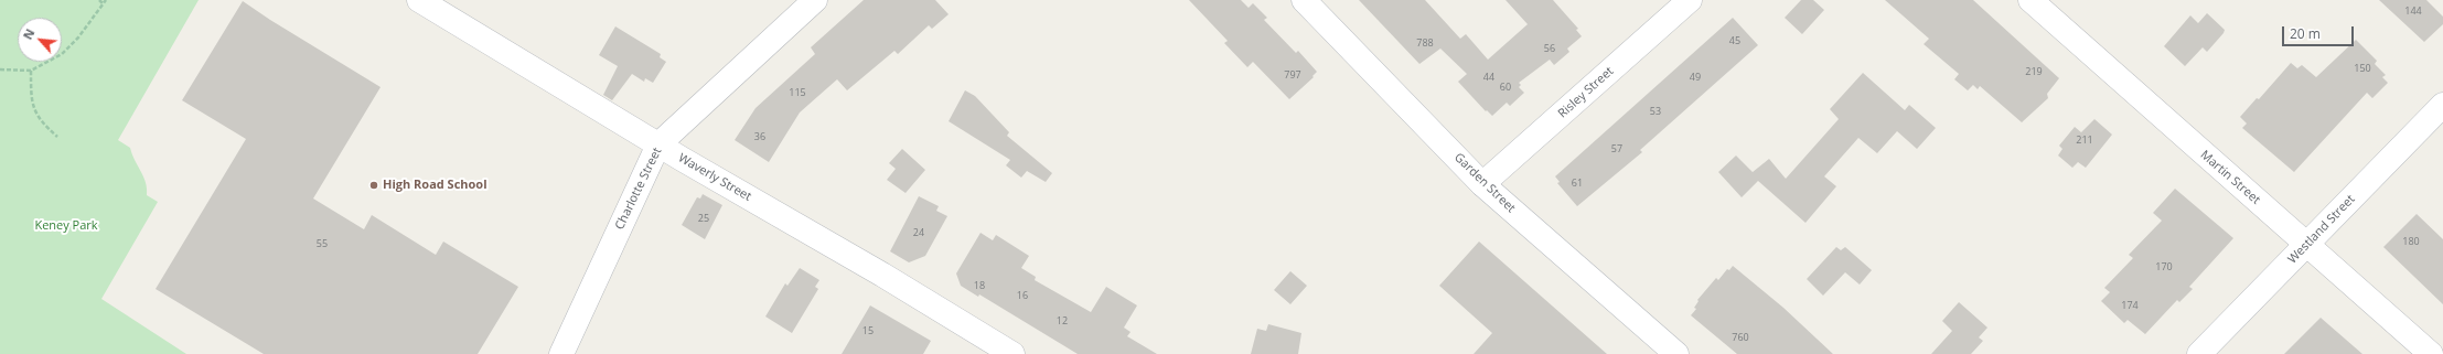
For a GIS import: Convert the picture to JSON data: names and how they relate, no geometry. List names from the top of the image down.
{
  "streets": {
    "street": [
      "Risley Street",
      "Waverly Street",
      "Martin Street",
      "Garden Street",
      "Charlotte Street",
      "Westland Street"
    ]
  },
  "crossings": [
    ["Risley Street", "Garden Street"],
    ["Waverly Street", "Charlotte Street"],
    ["Martin Street", "Westland Street"]
  ],
  "parks": ["Keney Park"],
  "places": ["High Road School"],
  "house_numbers": [
    "144",
    "45",
    "788",
    "56",
    "150",
    "219",
    "797",
    "44",
    "49",
    "60",
    "115",
    "53",
    "36",
    "211",
    "57",
    "61",
    "25",
    "24",
    "180",
    "55",
    "170",
    "18",
    "16",
    "174",
    "12",
    "15",
    "760"
  ],
  "scale_bar": "20 m",
  "north": "top left"
}
